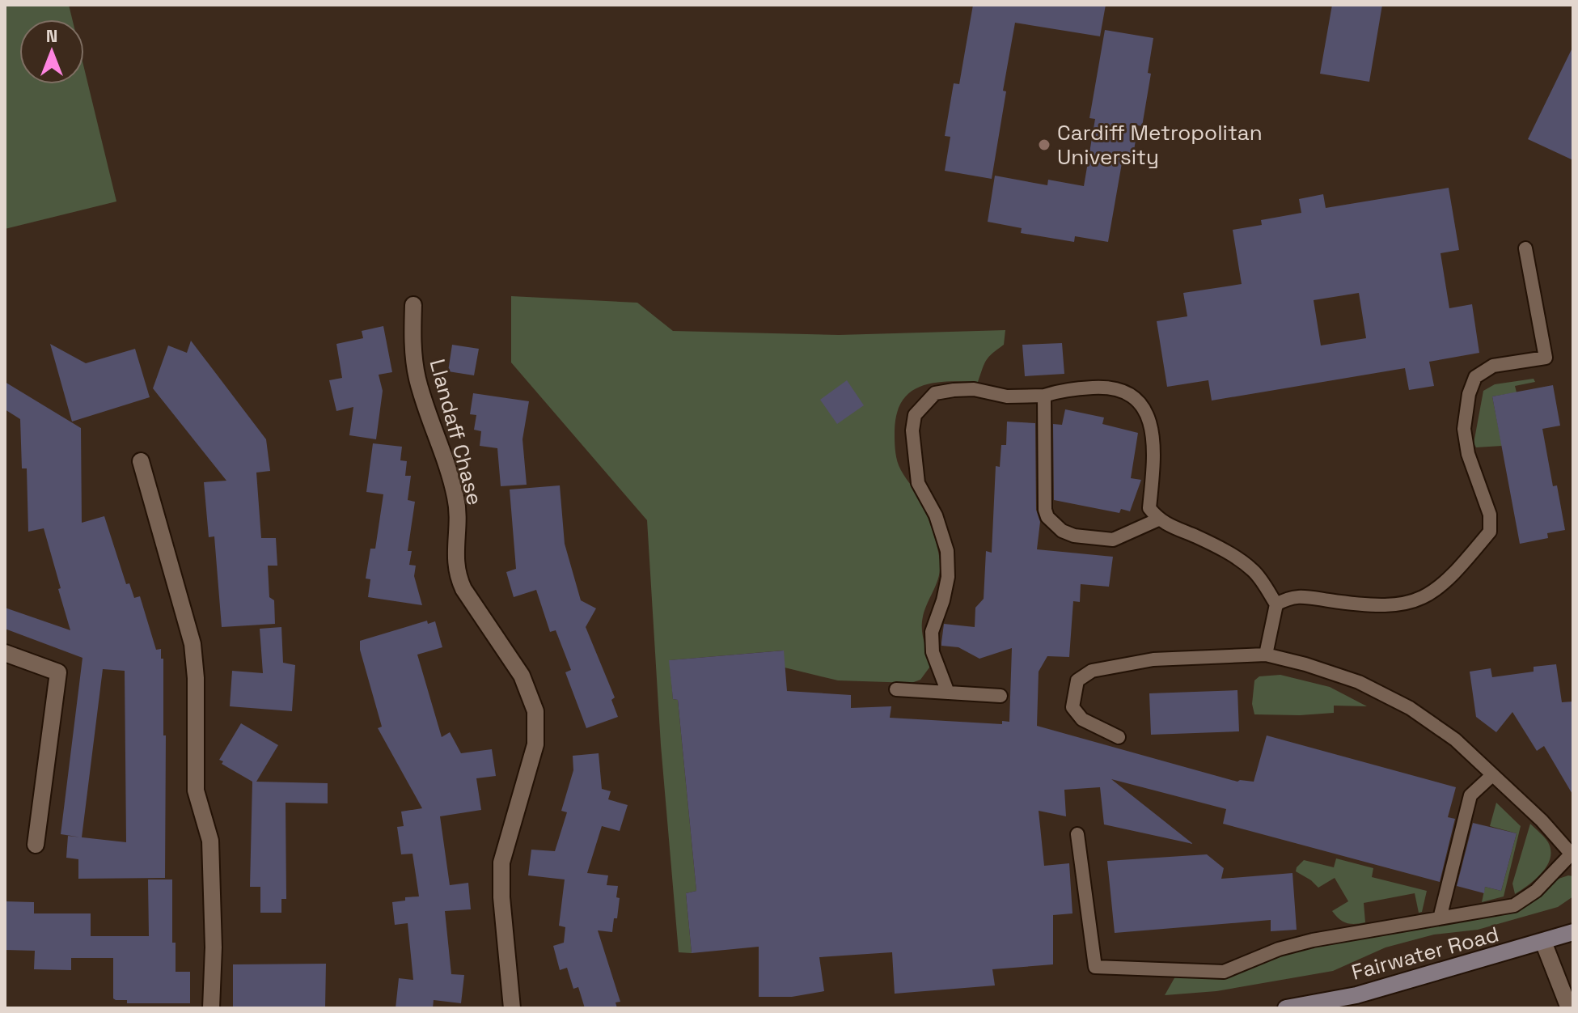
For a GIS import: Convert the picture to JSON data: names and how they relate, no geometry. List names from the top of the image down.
{
  "streets": {
    "street": ["Llandaff Chase", "Fairwater Road"]
  },
  "places": ["Cardiff Metropolitan University"],
  "north": "top"
}
